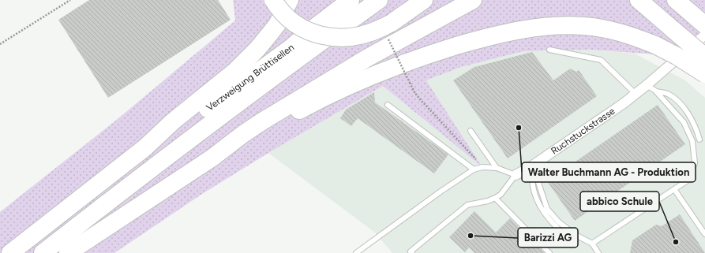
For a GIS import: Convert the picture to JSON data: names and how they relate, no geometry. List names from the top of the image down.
{
  "streets": {
    "highway": ["Verzweigung Brüttisellen"],
    "street": ["Ruchstuckstrasse"]
  },
  "places": ["Walter Buchmann AG - Produktion", "Barizzi AG", "abbico Schule"]
}
